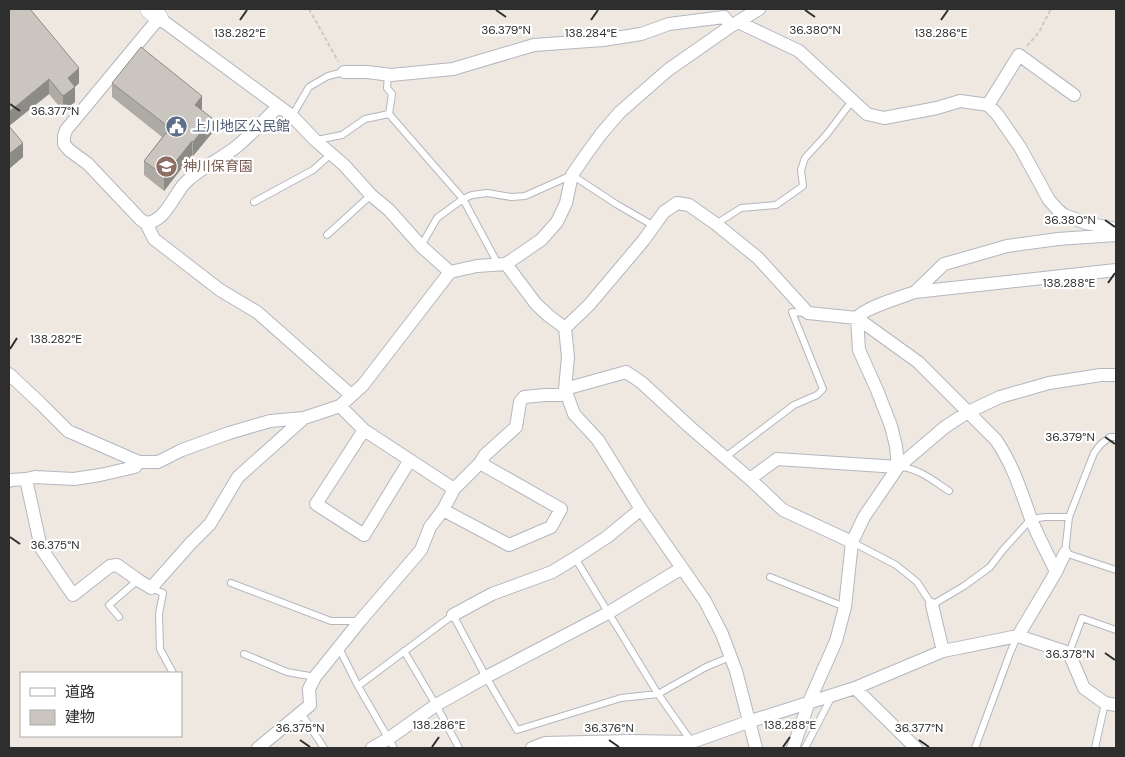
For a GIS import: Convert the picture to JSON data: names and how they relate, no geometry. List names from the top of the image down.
{
  "places": {
    "public building": ["上川地区公民館"],
    "school or university": ["神川保育園"]
  },
  "legend": ["道路", "建物"],
  "coordinates": [
    "36.379°N",
    "36.380°N",
    "138.282°E",
    "138.284°E",
    "138.286°E",
    "36.377°N",
    "138.288°E",
    "36.375°N",
    "36.378°N",
    "36.376°N"
  ]
}
